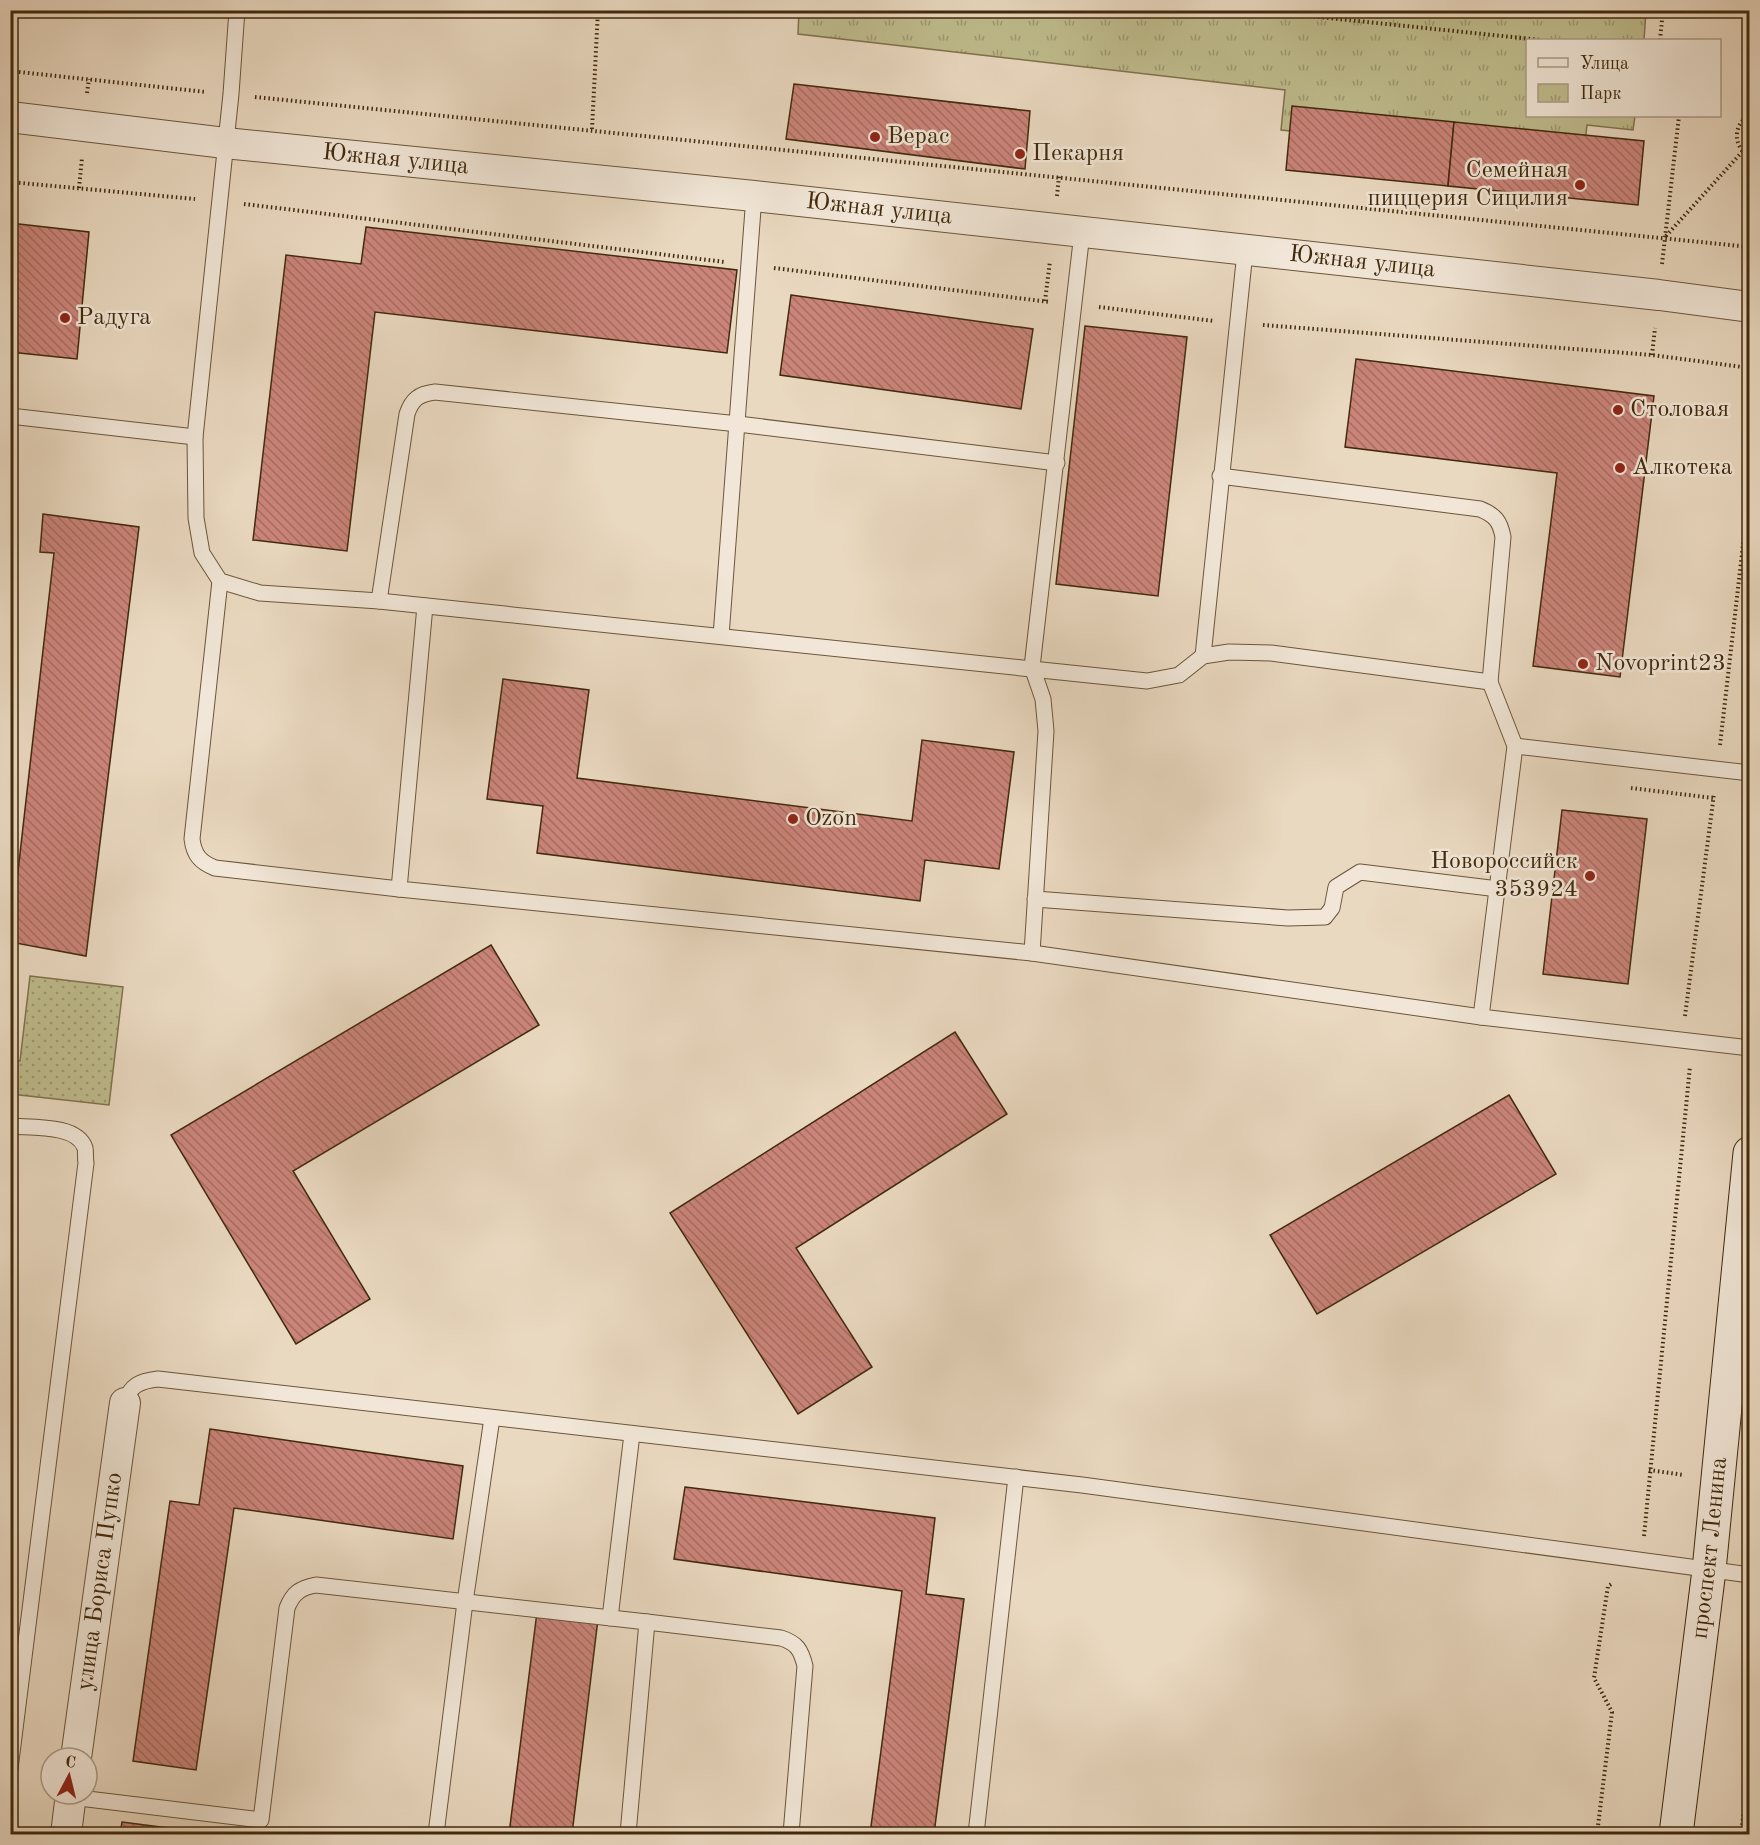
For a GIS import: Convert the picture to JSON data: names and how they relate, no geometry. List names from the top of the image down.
{
  "streets": {
    "street": ["Южная улица", "проспект Ленина", "улица Бориса Пупко"]
  },
  "places": [
    "Верас",
    "Пекарня",
    "Семейная пиццерия Сицилия",
    "Радуга",
    "Столовая",
    "Алкотека",
    "Novoprint23",
    "Ozon",
    "Новороссийск 353924"
  ],
  "legend": ["Улица", "Парк"],
  "north": "top"
}
